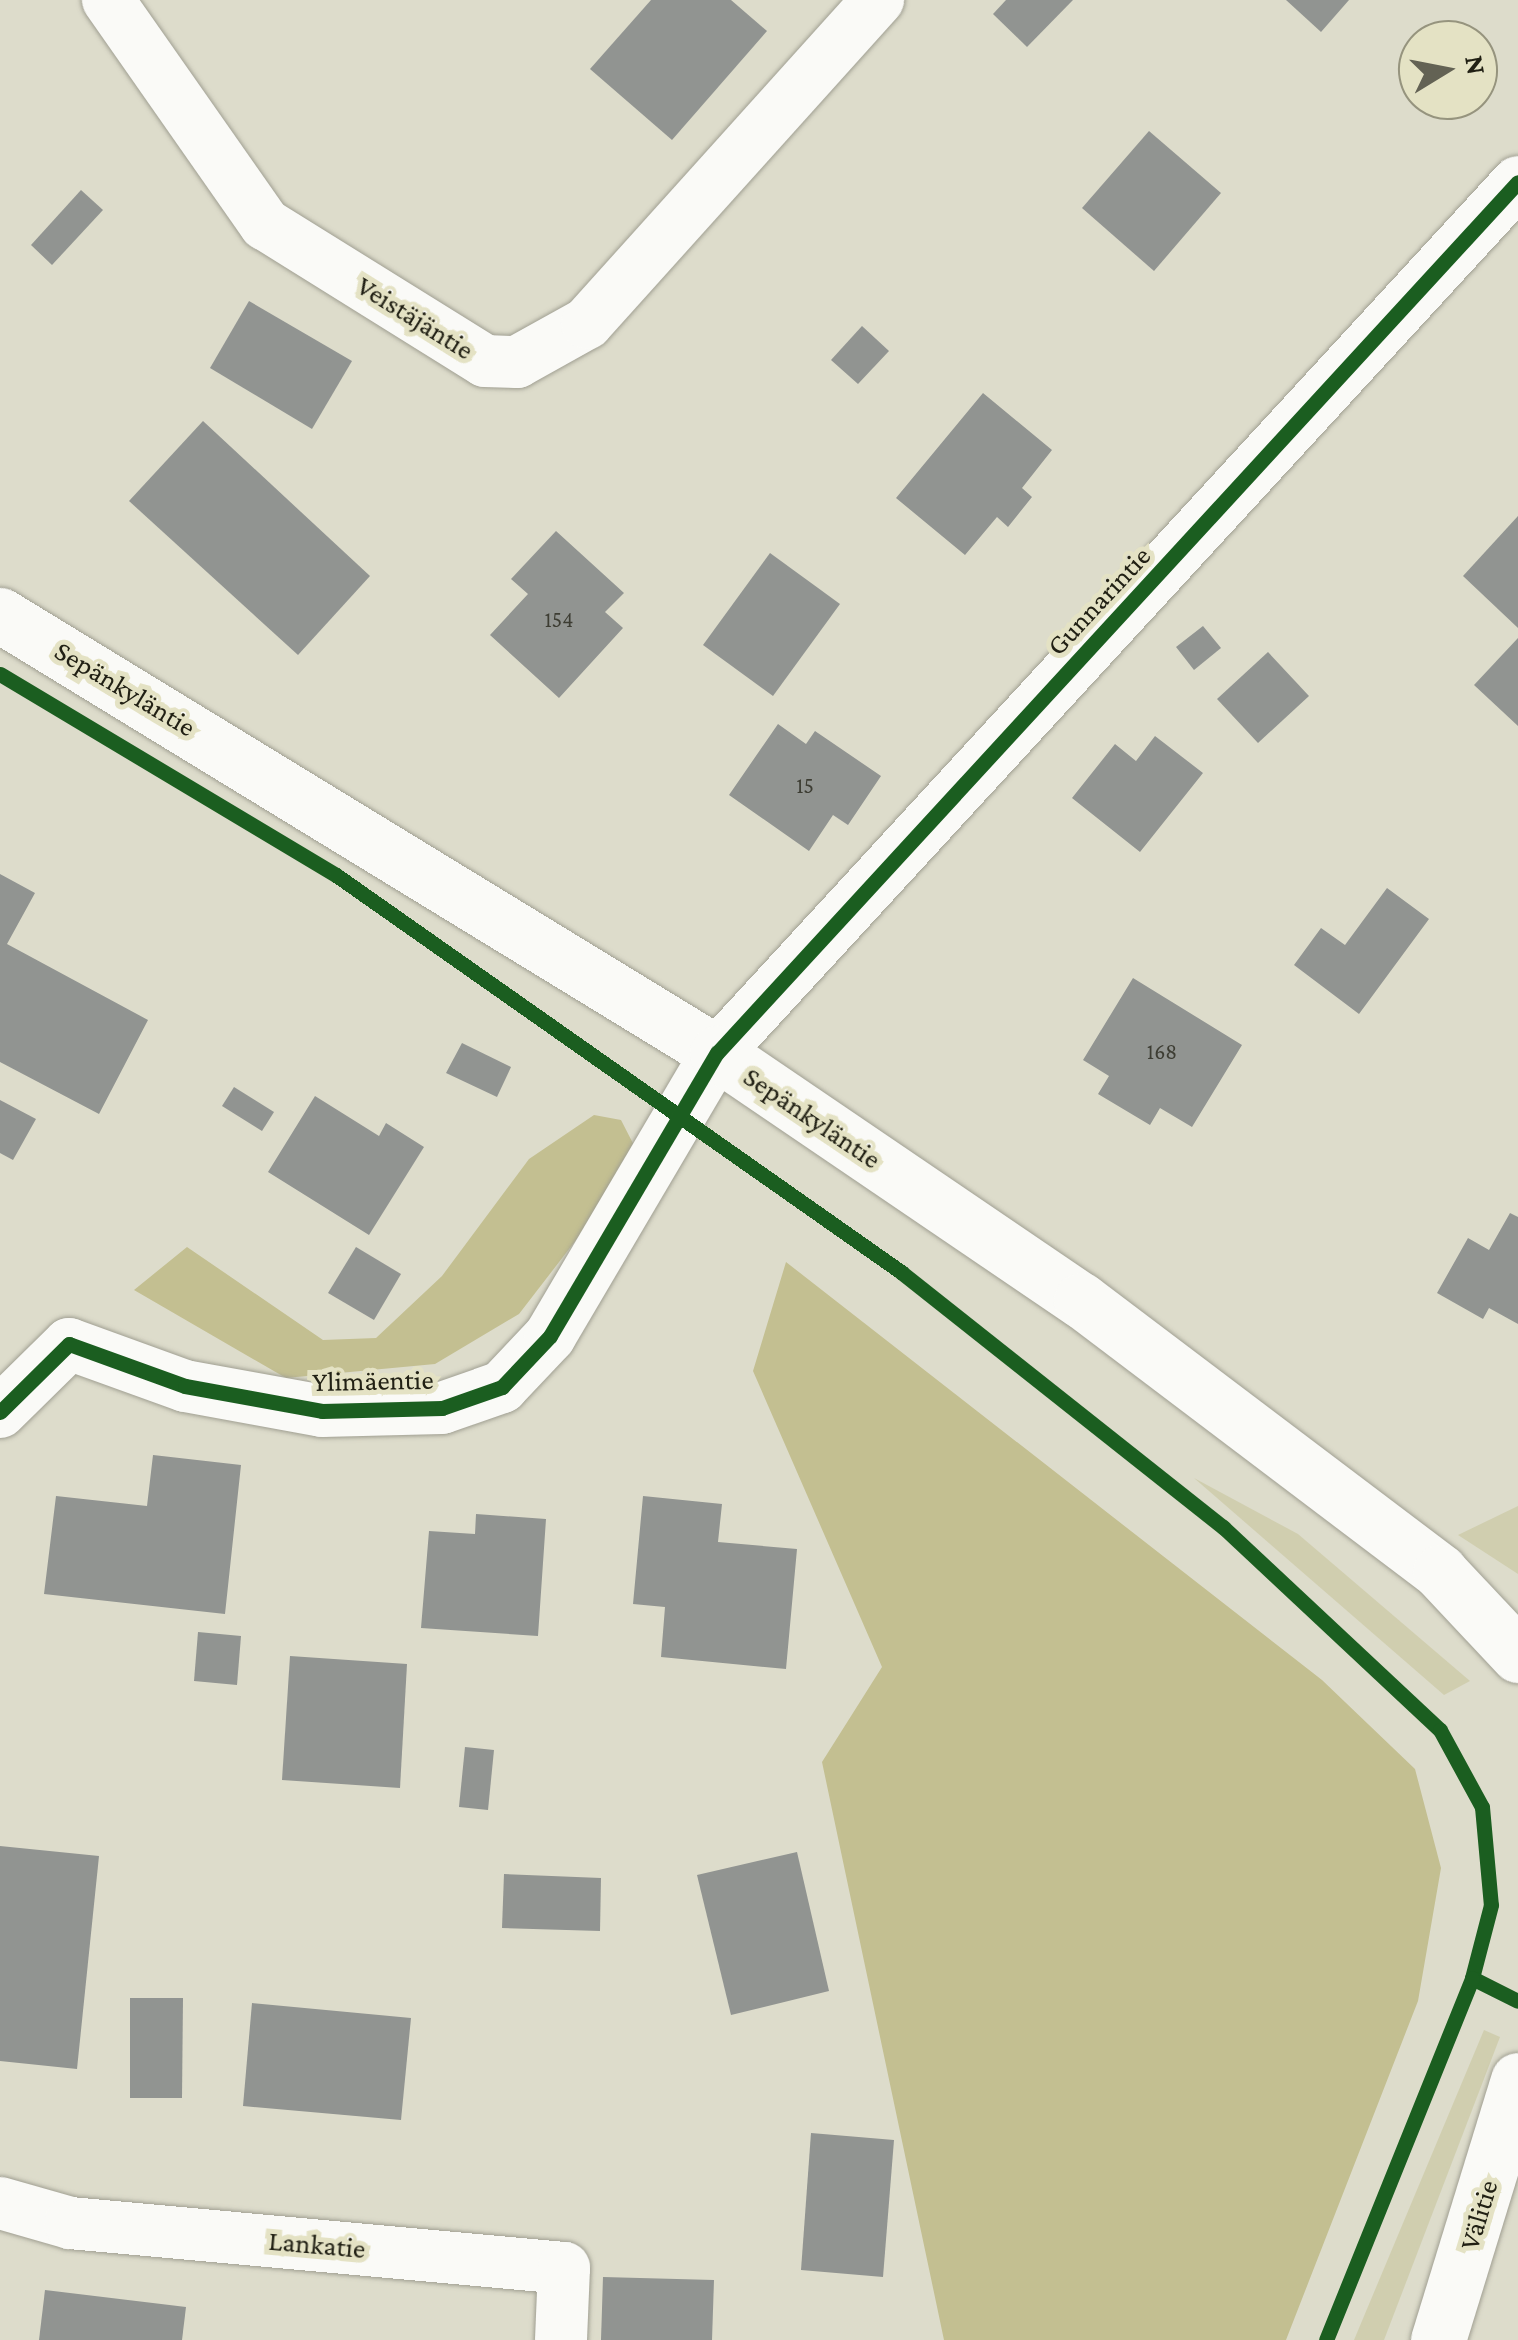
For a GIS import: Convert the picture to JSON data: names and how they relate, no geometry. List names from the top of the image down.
{
  "streets": {
    "main road": ["Sepänkyläntie", "Välitie"],
    "street": [
      "Veistäjäntie",
      "Gunnarintie",
      "Ylimäentie",
      "Lankatie"
    ]
  },
  "crossings": [
    ["Gunnarintie", "Sepänkyläntie"],
    ["Gunnarintie", "Ylimäentie"],
    ["Sepänkyläntie", "Ylimäentie"]
  ],
  "house_numbers": ["154", "15", "168"],
  "north": "right"
}
